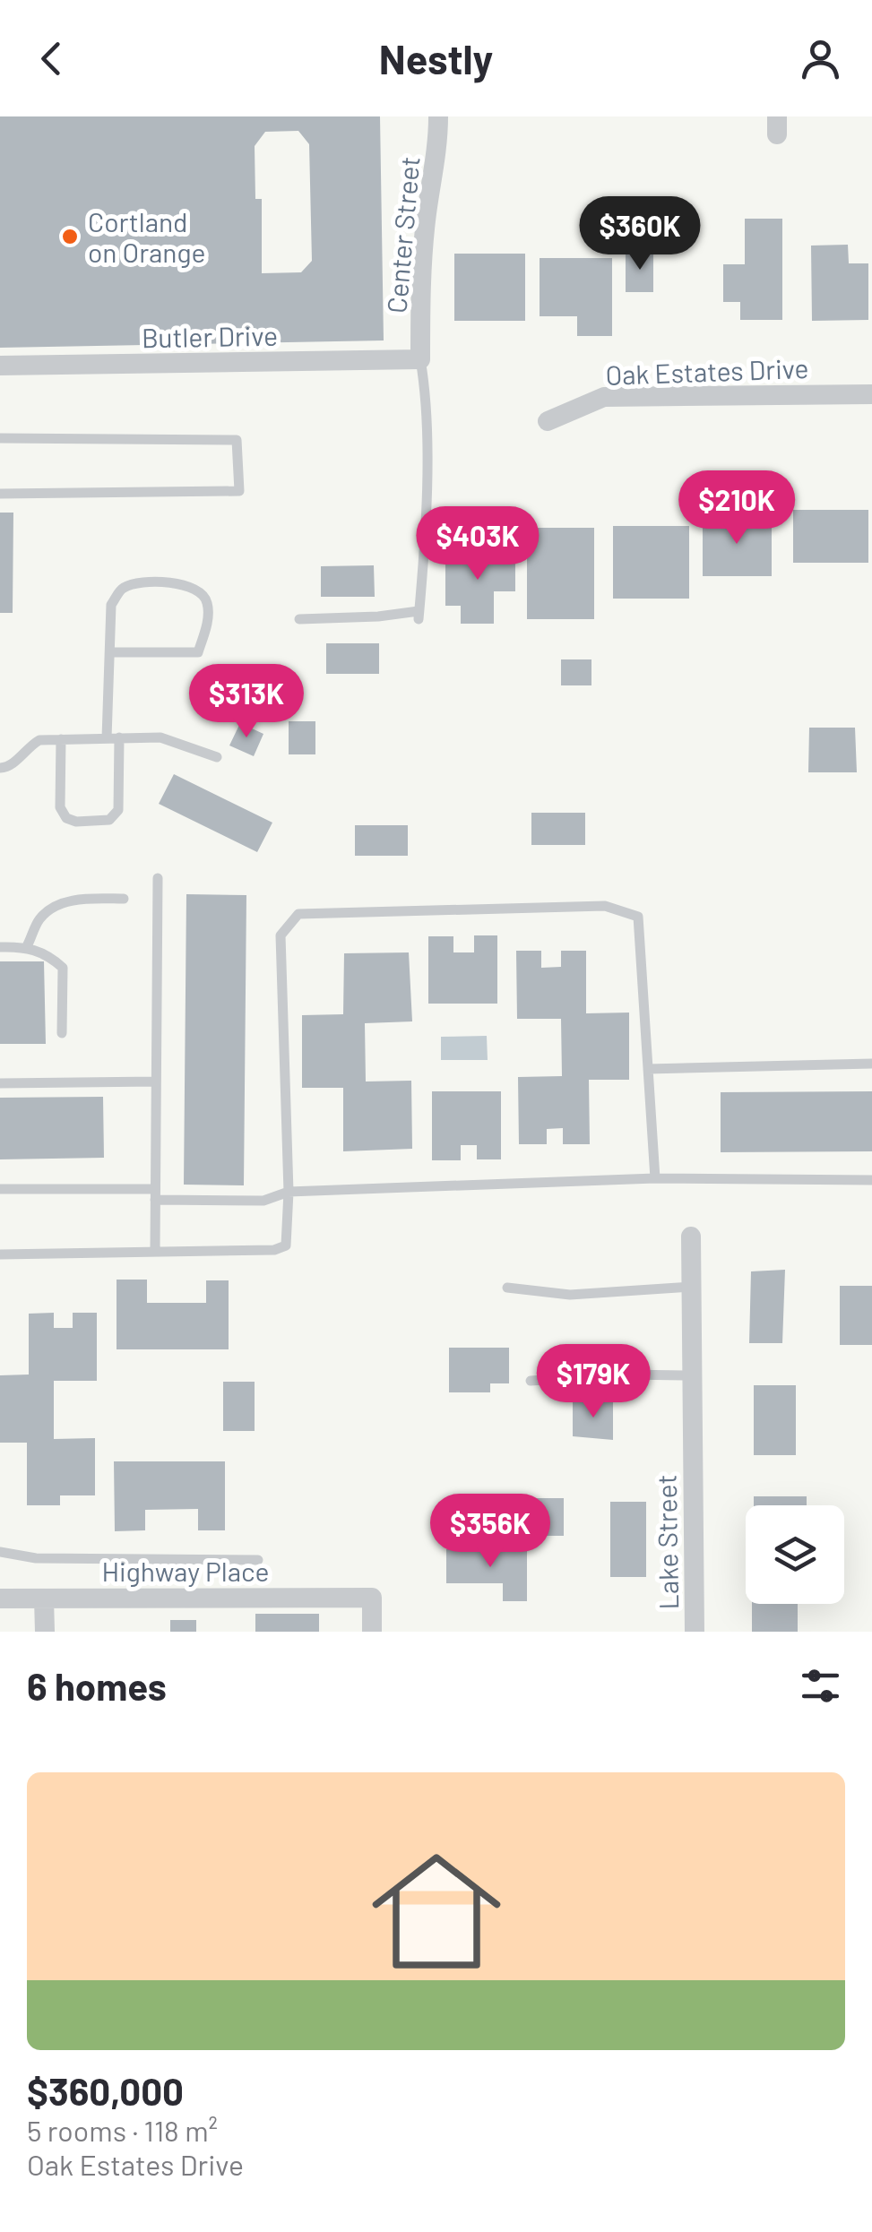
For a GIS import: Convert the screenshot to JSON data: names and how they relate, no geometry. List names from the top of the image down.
{
  "streets": {
    "street": [
      "Center Street",
      "Butler Drive",
      "Oak Estates Drive",
      "Lake Street",
      "Highway Place"
    ]
  },
  "crossings": [
    ["Center Street", "Butler Drive"]
  ],
  "places": ["Cortland on Orange"],
  "page": {
    "header": "Nestly",
    "price": [
      "$360K",
      "$210K",
      "$403K",
      "$313K",
      "$179K",
      "$356K"
    ],
    "heading": "6 homes",
    "list": [
      {
        "name": "$360,000",
        "note": "5 rooms · 118 m² · Oak Estates Drive"
      }
    ]
  }
}
